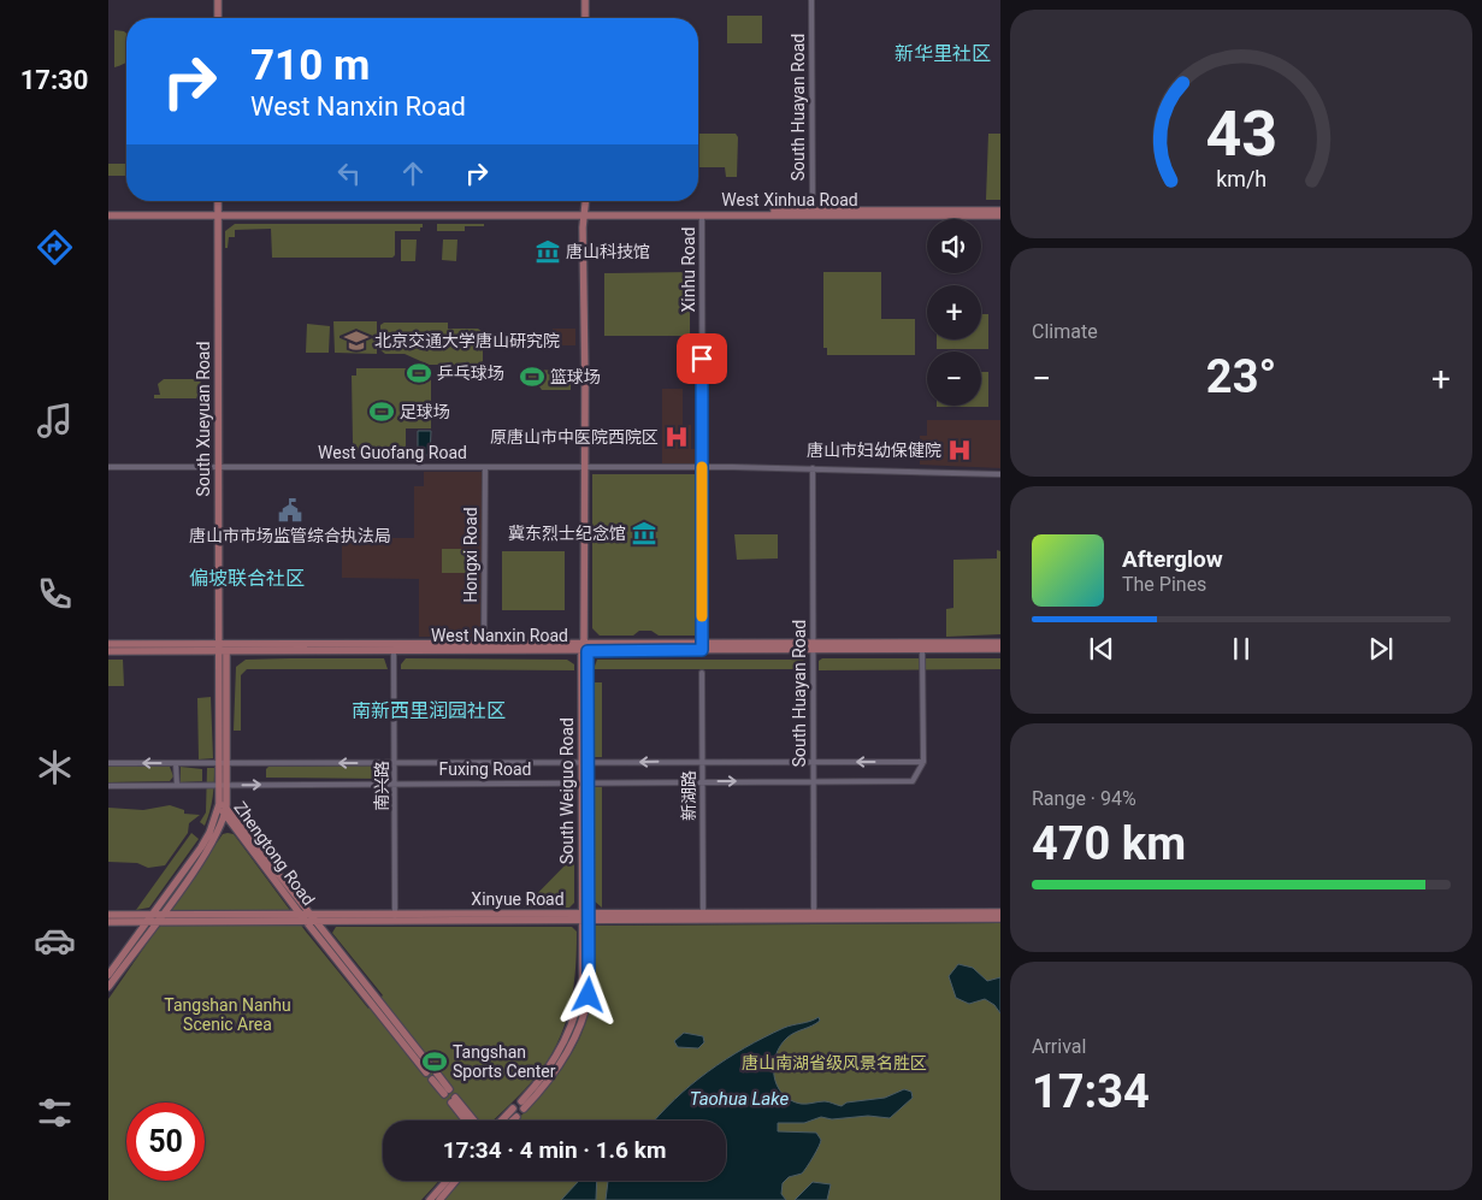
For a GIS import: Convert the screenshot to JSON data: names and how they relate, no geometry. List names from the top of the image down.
{
  "streets": {
    "main road": [
      "West Xinhua Road",
      "South Xueyuan Road",
      "West Nanxin Road",
      "South Weiguo Road",
      "Zhengtong Road",
      "Xinyue Road"
    ],
    "street": [
      "South Huayan Road",
      "Xinhu Road",
      "West Guofang Road",
      "Hongxi Road",
      "Fuxing Road",
      "南兴路",
      "新湖路"
    ]
  },
  "crossings": [
    ["South Huayan Road", "West Xinhua Road"],
    ["South Huayan Road", "West Guofang Road"],
    ["South Huayan Road", "West Nanxin Road"],
    ["South Huayan Road", "Fuxing Road"],
    ["South Huayan Road", "Xinyue Road"],
    ["West Xinhua Road", "Xinhu Road"],
    ["West Xinhua Road", "South Xueyuan Road"],
    ["West Xinhua Road", "South Weiguo Road"],
    ["Xinhu Road", "West Guofang Road"],
    ["Xinhu Road", "West Nanxin Road"],
    ["South Xueyuan Road", "West Guofang Road"],
    ["South Xueyuan Road", "West Nanxin Road"],
    ["South Xueyuan Road", "Fuxing Road"],
    ["South Xueyuan Road", "Zhengtong Road"],
    ["South Xueyuan Road", "Xinyue Road"],
    ["West Guofang Road", "Hongxi Road"],
    ["West Guofang Road", "South Weiguo Road"],
    ["Hongxi Road", "West Nanxin Road"],
    ["West Nanxin Road", "南兴路"],
    ["West Nanxin Road", "South Weiguo Road"],
    ["Fuxing Road", "南兴路"],
    ["Fuxing Road", "South Weiguo Road"],
    ["Fuxing Road", "新湖路"],
    ["南兴路", "Xinyue Road"],
    ["South Weiguo Road", "Xinyue Road"],
    ["新湖路", "Xinyue Road"],
    ["Zhengtong Road", "Xinyue Road"]
  ],
  "districts": ["新华里社区", "偏坡联合社区", "南新西里润园社区"],
  "water": ["Taohua Lake"],
  "parks": ["Tangshan Nanhu Scenic Area", "唐山南湖省级风景名胜区"],
  "places": {
    "museum": ["唐山科技馆", "冀东烈士纪念馆"],
    "school or university": ["北京交通大学唐山研究院"],
    "sports": [
      "乒乓球场",
      "篮球场",
      "足球场",
      "Tangshan Sports Center"
    ],
    "hospital": ["原唐山市中医院西院区", "唐山市妇幼保健院"],
    "public building": ["唐山市市场监管综合执法局"]
  },
  "page": {
    "tabs": "17:30",
    "turn": ["710 m", "West Nanxin Road"],
    "map_buttons": ["+", "−"],
    "tile": [
      "Climate",
      ["Range · 94%", "470 km"],
      ["Arrival", "17:34"]
    ],
    "heat": ["−", "23°", "+"],
    "song": ["Afterglow", "The Pines"],
    "limit": "50",
    "trip": "17:34 · 4 min · 1.6 km",
    "gauge": ["43", "km/h"]
  }
}
